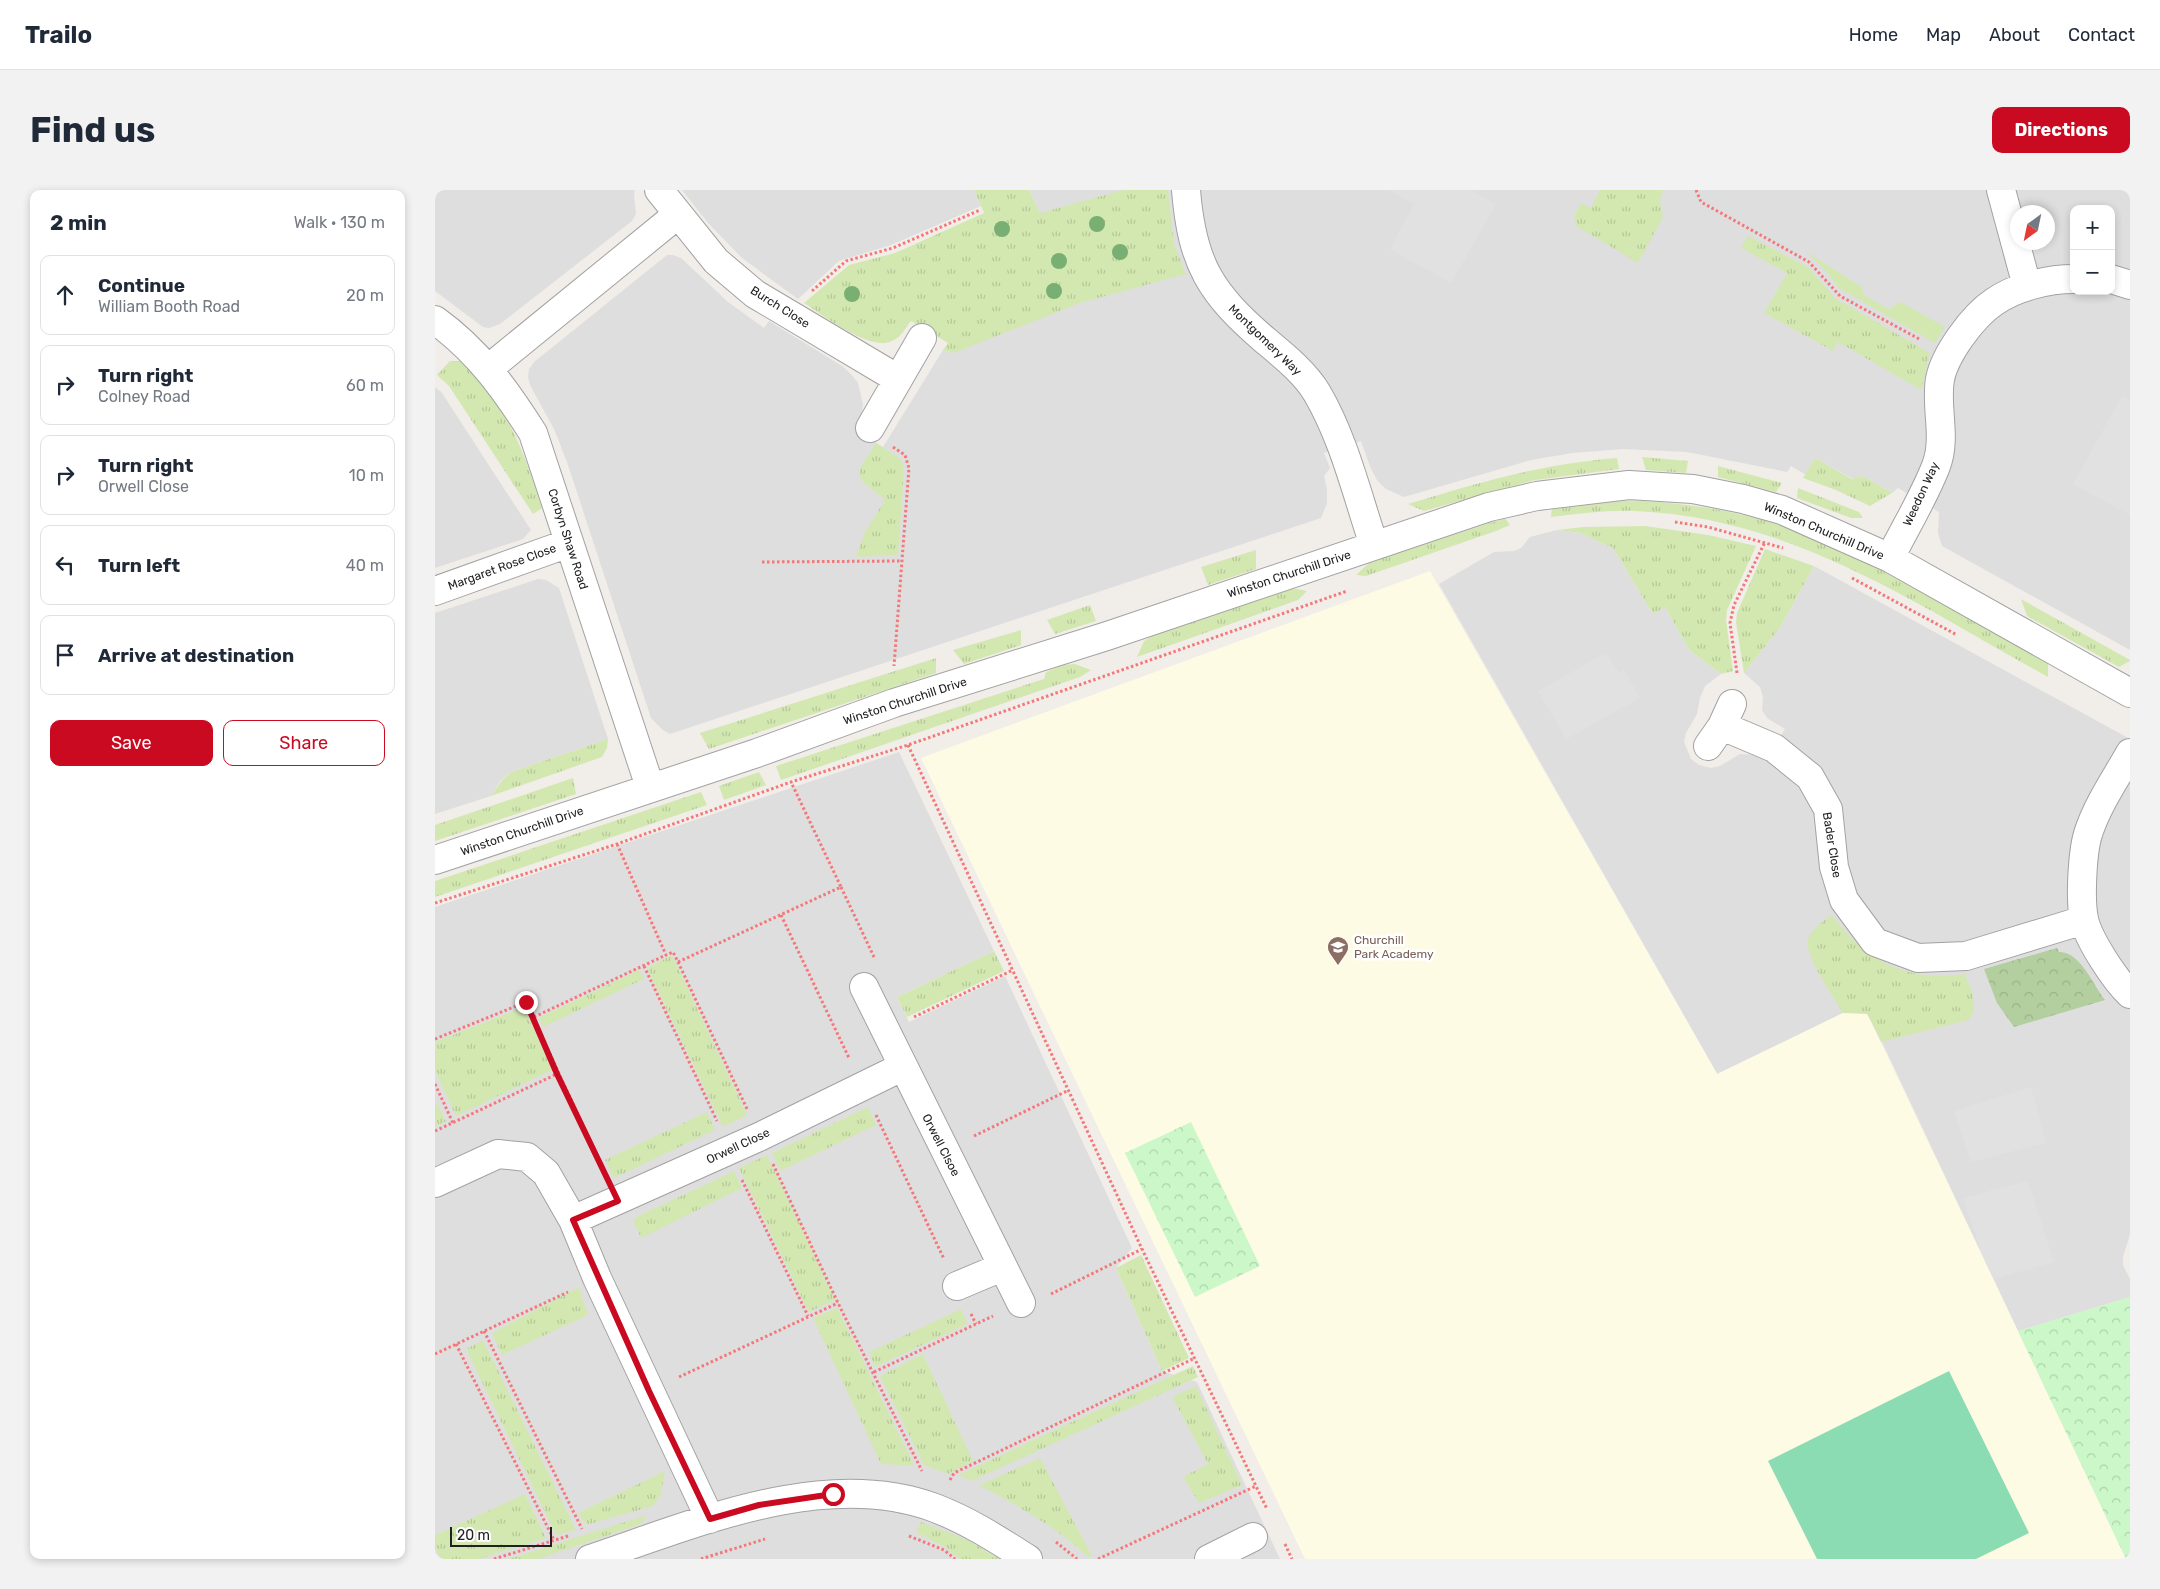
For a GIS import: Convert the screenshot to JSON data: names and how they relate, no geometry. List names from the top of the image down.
{
  "streets": {
    "street": [
      "Burch Close",
      "Montgomery Way",
      "Weedon Way",
      "Winston Churchill Drive",
      "Corbyn Shaw Road",
      "Margaret Rose Close",
      "Bader Close",
      "Orwell Clsoe",
      "Orwell Close"
    ]
  },
  "crossings": [
    ["Montgomery Way", "Winston Churchill Drive"],
    ["Weedon Way", "Winston Churchill Drive"],
    ["Winston Churchill Drive", "Corbyn Shaw Road"],
    ["Corbyn Shaw Road", "Margaret Rose Close"],
    ["Orwell Clsoe", "Orwell Close"]
  ],
  "places": {
    "school or university": ["Churchill Park Academy"]
  },
  "scale_bar": "20 m",
  "north": "bottom left",
  "page": {
    "header": "Trailo",
    "nav": [
      "Home",
      "Map",
      "About",
      "Contact"
    ],
    "buttons": [
      "Directions",
      ["Save", "Share"]
    ],
    "title": "Find us",
    "heading": ["2 min", "Walk · 130 m"],
    "map_buttons": ["+", "−"],
    "list": [
      ["Continue", "William Booth Road", "20 m"],
      ["Turn right", "Colney Road", "60 m"],
      ["Turn right", "Orwell Close", "10 m"],
      ["Turn left", "40 m"],
      "Arrive at destination"
    ],
    "scale": "20 m"
  }
}
